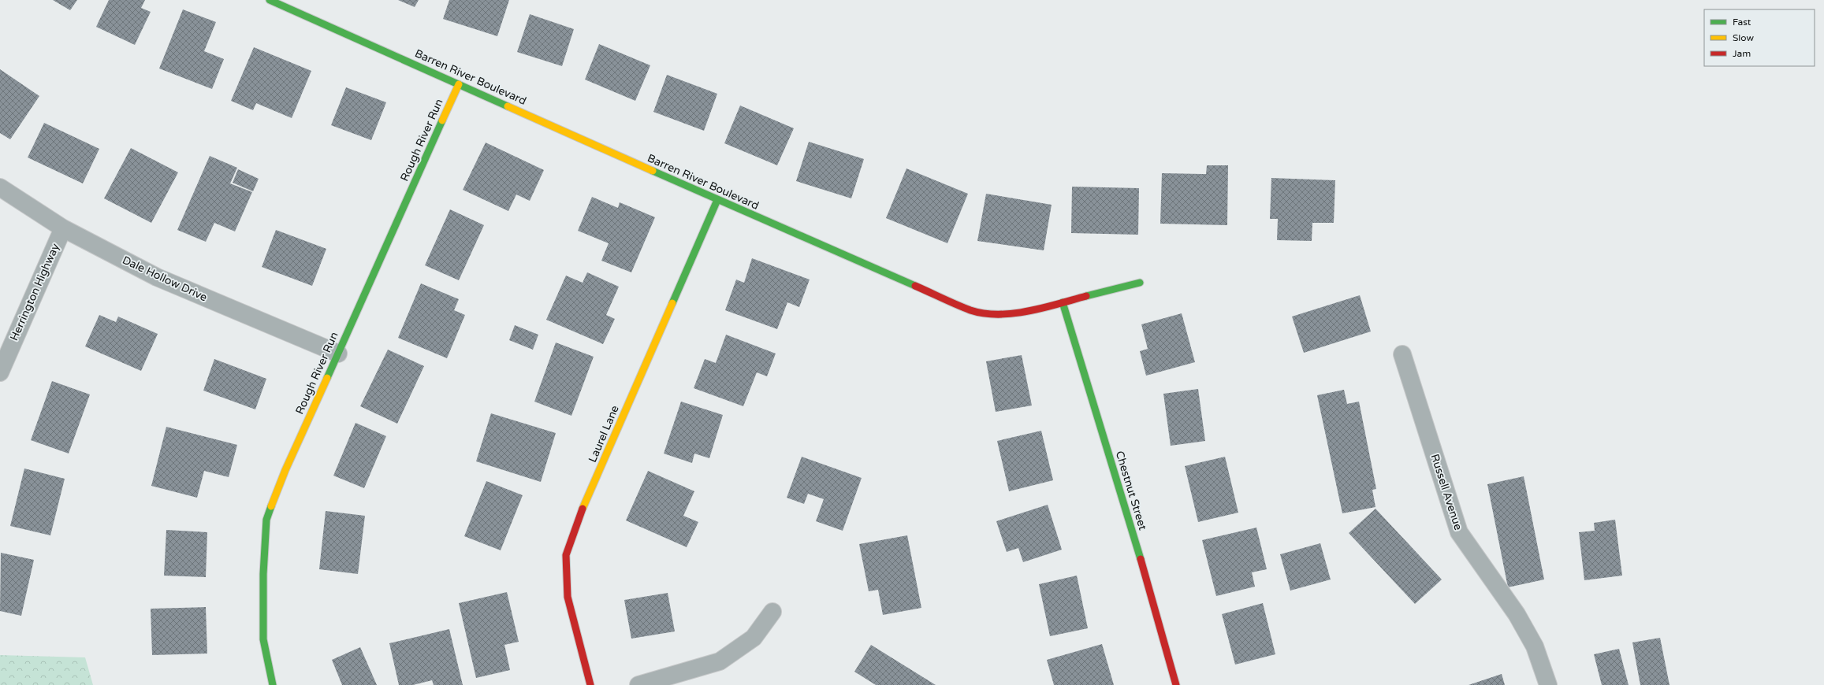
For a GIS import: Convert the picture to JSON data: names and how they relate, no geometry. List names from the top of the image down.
{
  "streets": {
    "street": [
      "Barren River Boulevard",
      "Rough River Run",
      "Dale Hollow Drive",
      "Herrington Highway",
      "Laurel Lane",
      "Chestnut Street",
      "Russell Avenue"
    ]
  },
  "crossings": [
    ["Barren River Boulevard", "Rough River Run"],
    ["Barren River Boulevard", "Laurel Lane"],
    ["Barren River Boulevard", "Chestnut Street"],
    ["Rough River Run", "Dale Hollow Drive"],
    ["Dale Hollow Drive", "Herrington Highway"]
  ],
  "legend": ["Fast", "Slow", "Jam"]
}
